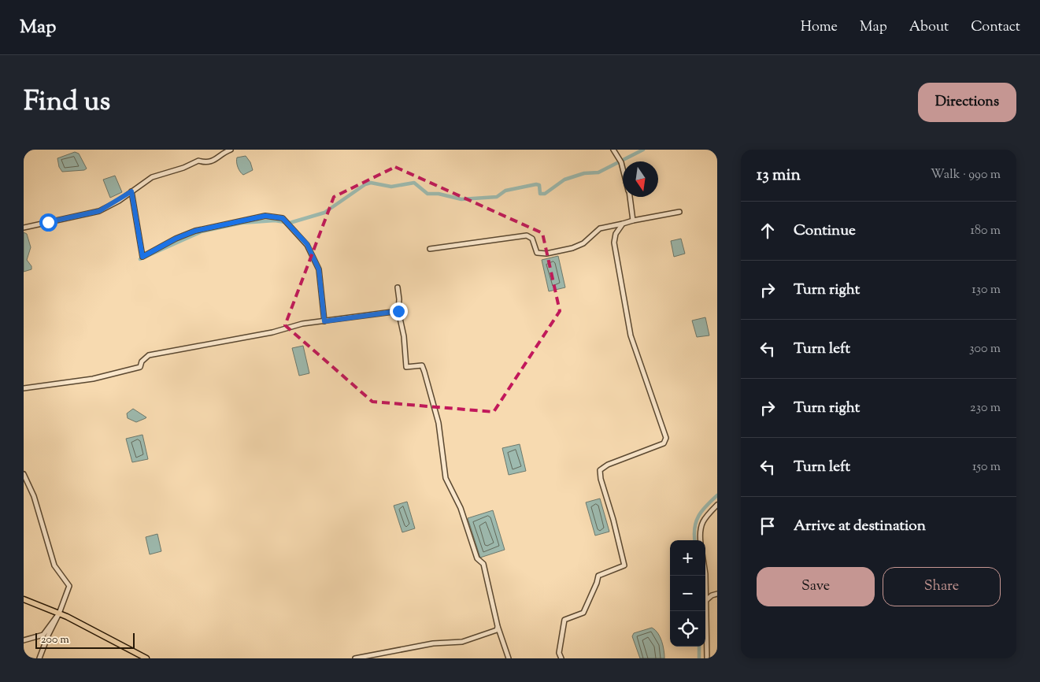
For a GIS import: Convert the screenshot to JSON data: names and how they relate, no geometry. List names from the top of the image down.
{
  "scale_bar": "200 m",
  "north": "bottom",
  "page": {
    "header": "Map",
    "nav": [
      "Home",
      "Map",
      "About",
      "Contact"
    ],
    "title": "Find us",
    "buttons": [
      "Directions",
      ["Save", "Share"]
    ],
    "heading": ["13 min", "Walk · 990 m"],
    "list": [
      ["Continue", "180 m"],
      ["Turn right", "130 m"],
      ["Turn left", "300 m"],
      ["Turn right", "230 m"],
      ["Turn left", "150 m"],
      "Arrive at destination"
    ],
    "map_buttons": ["+", "−"],
    "scale": "200 m"
  }
}
